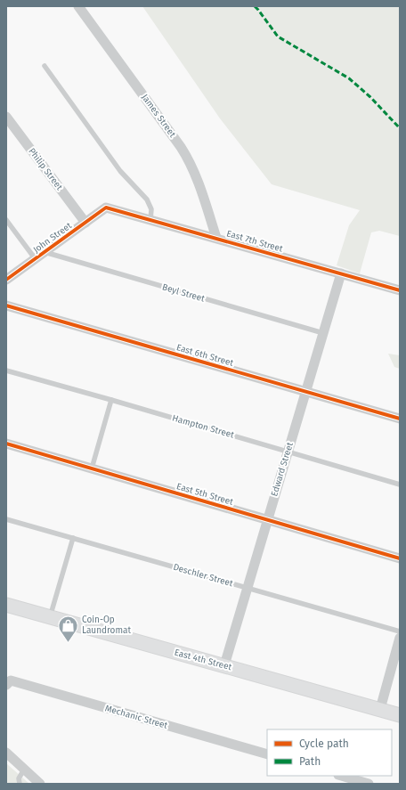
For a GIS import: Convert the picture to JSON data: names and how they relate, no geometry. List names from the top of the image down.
{
  "streets": {
    "main road": ["East 4th Street"],
    "street": [
      "James Street",
      "Philip Street",
      "John Street",
      "East 7th Street",
      "East 6th Street",
      "Edward Street",
      "East 5th Street",
      "Mechanic Street"
    ],
    "lane": ["Beyl Street", "Hampton Street", "Deschler Street"]
  },
  "crossings": [
    ["James Street", "East 7th Street"],
    ["Philip Street", "John Street"],
    ["John Street", "East 7th Street"],
    ["John Street", "Beyl Street"],
    ["East 7th Street", "Edward Street"],
    ["Beyl Street", "Edward Street"],
    ["East 6th Street", "Edward Street"],
    ["Hampton Street", "Edward Street"],
    ["Edward Street", "East 5th Street"],
    ["Edward Street", "Deschler Street"],
    ["Edward Street", "East 4th Street"]
  ],
  "places": {
    "shop": ["Coin-Op Laundromat"]
  },
  "legend": ["Cycle path", "Path"]
}
